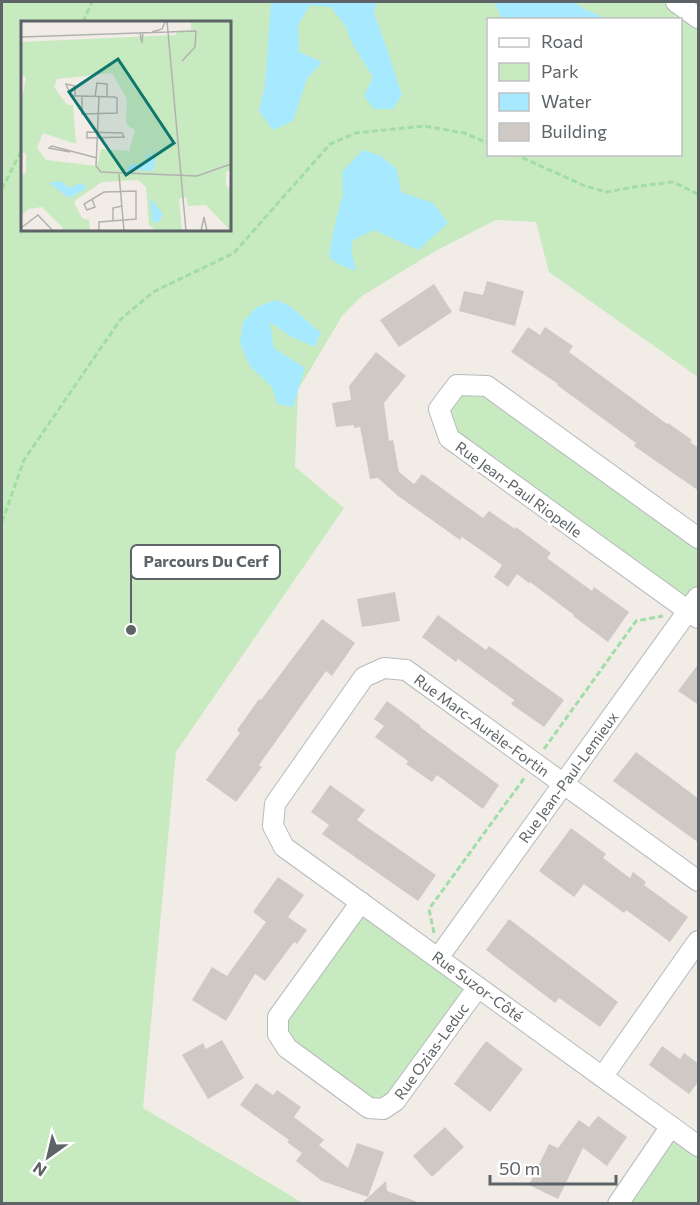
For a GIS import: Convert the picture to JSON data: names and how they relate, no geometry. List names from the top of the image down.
{
  "streets": {
    "street": [
      "Rue Jean-Paul Riopelle",
      "Rue Marc-Aurèle-Fortin",
      "Rue Jean-Paul-Lemieux",
      "Rue Suzor-Côté",
      "Rue Ozias-Leduc"
    ]
  },
  "crossings": [
    ["Rue Jean-Paul Riopelle", "Rue Jean-Paul-Lemieux"],
    ["Rue Marc-Aurèle-Fortin", "Rue Jean-Paul-Lemieux"],
    ["Rue Marc-Aurèle-Fortin", "Rue Suzor-Côté"],
    ["Rue Jean-Paul-Lemieux", "Rue Suzor-Côté"],
    ["Rue Suzor-Côté", "Rue Ozias-Leduc"]
  ],
  "places": ["Parcours Du Cerf"],
  "legend": [
    "Road",
    "Park",
    "Water",
    "Building"
  ],
  "scale_bar": "50 m",
  "north": "bottom left"
}
